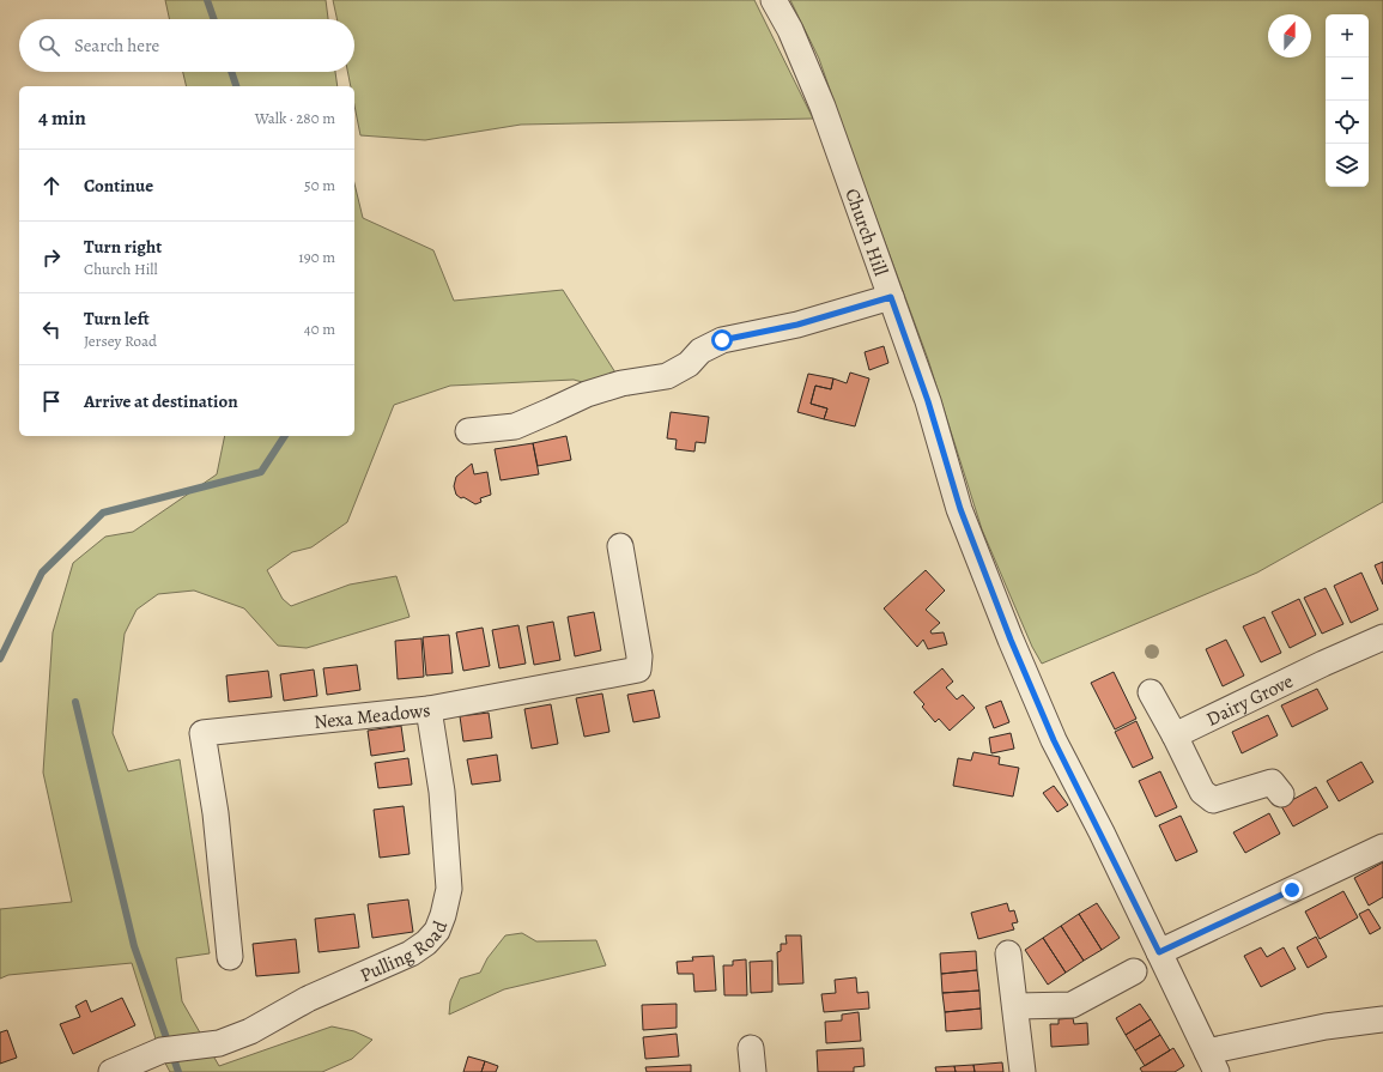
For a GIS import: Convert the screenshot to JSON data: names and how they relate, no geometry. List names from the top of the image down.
{
  "streets": {
    "street": [
      "Church Hill",
      "Dairy Grove",
      "Nexa Meadows",
      "Pulling Road"
    ]
  },
  "crossings": [
    ["Nexa Meadows", "Pulling Road"]
  ],
  "north": "top",
  "page": {
    "map_buttons": ["+", "−"],
    "search": "Search here",
    "heading": ["4 min", "Walk · 280 m"],
    "list": [
      ["Continue", "50 m"],
      ["Turn right", "Church Hill", "190 m"],
      ["Turn left", "Jersey Road", "40 m"],
      "Arrive at destination"
    ]
  }
}
